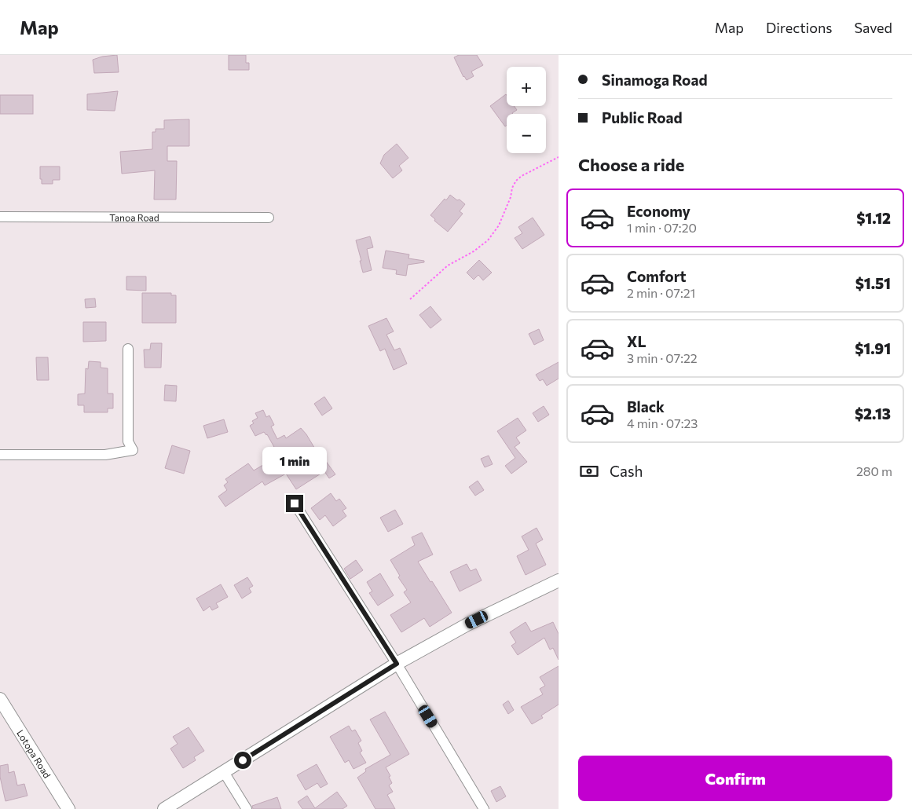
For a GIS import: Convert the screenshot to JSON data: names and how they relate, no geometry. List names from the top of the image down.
{
  "streets": {
    "street": ["Tanoa Road", "Lotopa Road"]
  },
  "page": {
    "header": "Map",
    "nav": ["Map", "Directions", "Saved"],
    "banner": ["Sinamoga Road", "Public Road"],
    "map_buttons": ["+", "−"],
    "heading": "Choose a ride",
    "list": [
      {
        "name": "Economy",
        "note": "1 min · 07:20",
        "value": "$1.12"
      },
      {
        "name": "Comfort",
        "note": "2 min · 07:21",
        "value": "$1.51"
      },
      {
        "name": "XL",
        "note": "3 min · 07:22",
        "value": "$1.91"
      },
      {
        "name": "Black",
        "note": "4 min · 07:23",
        "value": "$2.13"
      }
    ],
    "bubble": "1 min",
    "pay": ["Cash", "280 m"],
    "buttons": "Confirm"
  }
}
